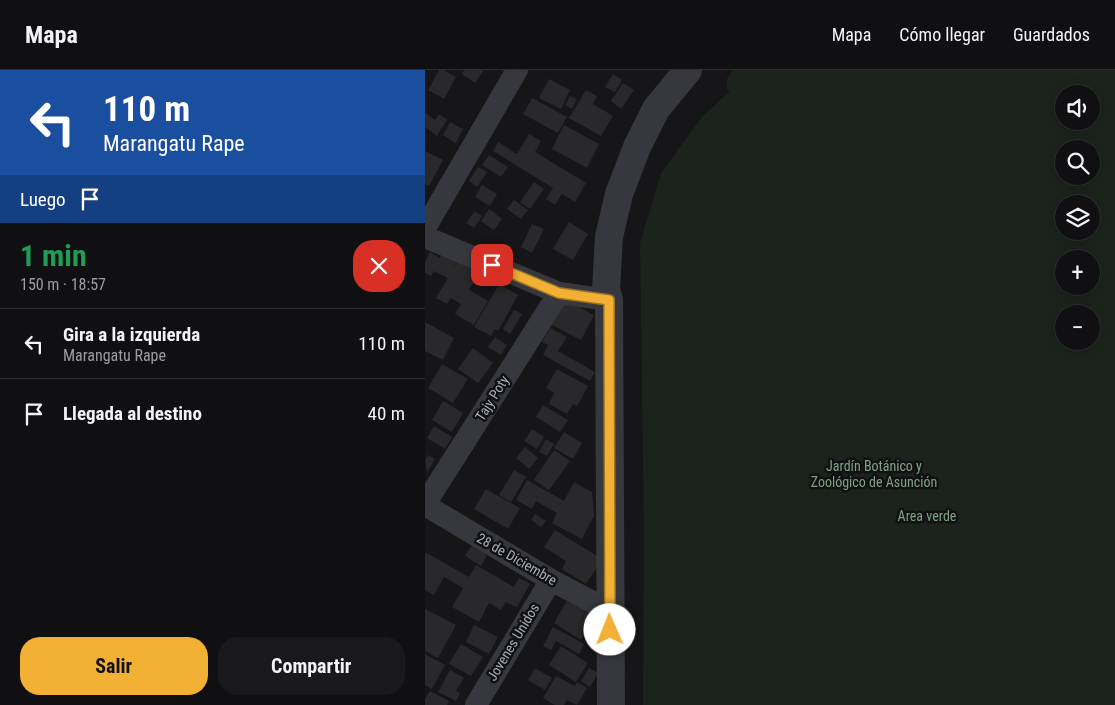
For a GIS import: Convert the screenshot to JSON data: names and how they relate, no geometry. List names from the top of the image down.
{
  "streets": {
    "street": ["Tajy Poty", "28 de Diciembre", "Jovenes Unidos"]
  },
  "crossings": [
    ["Tajy Poty", "28 de Diciembre"],
    ["28 de Diciembre", "Jovenes Unidos"]
  ],
  "parks": ["Jardín Botánico y Zoológico de Asunción", "Area verde"],
  "page": {
    "header": "Mapa",
    "nav": ["Mapa", "Cómo llegar", "Guardados"],
    "turn": ["110 m", "Marangatu Rape"],
    "map_buttons": ["+", "−"],
    "then": "Luego",
    "heading": ["1 min", "150 m · 18:57"],
    "list": [
      {
        "name": "Gira a la izquierda",
        "note": "Marangatu Rape",
        "value": "110 m"
      },
      {
        "name": "Llegada al destino",
        "value": "40 m"
      }
    ],
    "buttons": ["Salir", "Compartir"]
  }
}
